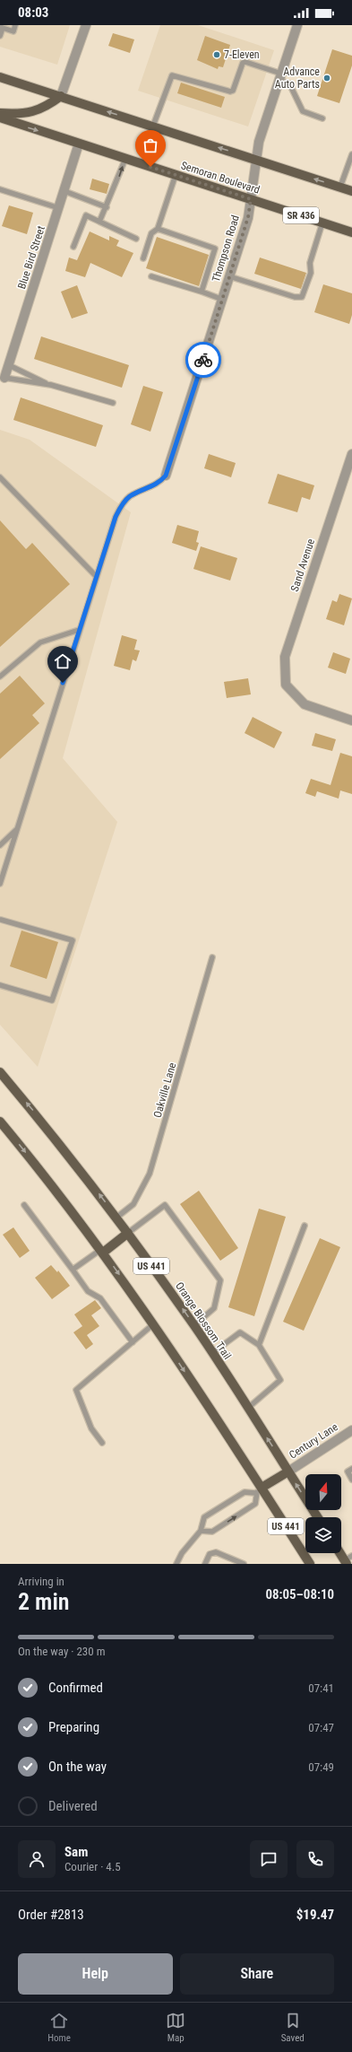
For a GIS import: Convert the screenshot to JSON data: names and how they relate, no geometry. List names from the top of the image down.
{
  "streets": {
    "main road": [
      "Semoran Boulevard",
      "SR 436",
      "US 441",
      "Orange Blossom Trail"
    ],
    "street": [
      "Thompson Road",
      "Blue Bird Street",
      "Sand Avenue",
      "Century Lane"
    ],
    "lane": ["Oakville Lane"]
  },
  "crossings": [
    ["Semoran Boulevard", "Thompson Road"],
    ["Semoran Boulevard", "Blue Bird Street"],
    ["Oakville Lane", "Orange Blossom Trail"],
    ["Orange Blossom Trail", "Century Lane"]
  ],
  "places": ["7-Eleven", "Advance Auto Parts"],
  "north": "top",
  "page": {
    "status": "08:03",
    "heading": ["2 min", "Arriving in", "08:05–08:10"],
    "panel": [
      "Sam",
      "Courier · 4.5",
      "Order #2813",
      "$19.47"
    ],
    "bar": "On the way · 230 m",
    "list": [
      ["Confirmed", "07:41"],
      ["Preparing", "07:47"],
      ["On the way", "07:49"],
      "Delivered"
    ],
    "buttons": ["Help", "Share"],
    "tabs": ["Home", "Map", "Saved"]
  }
}
